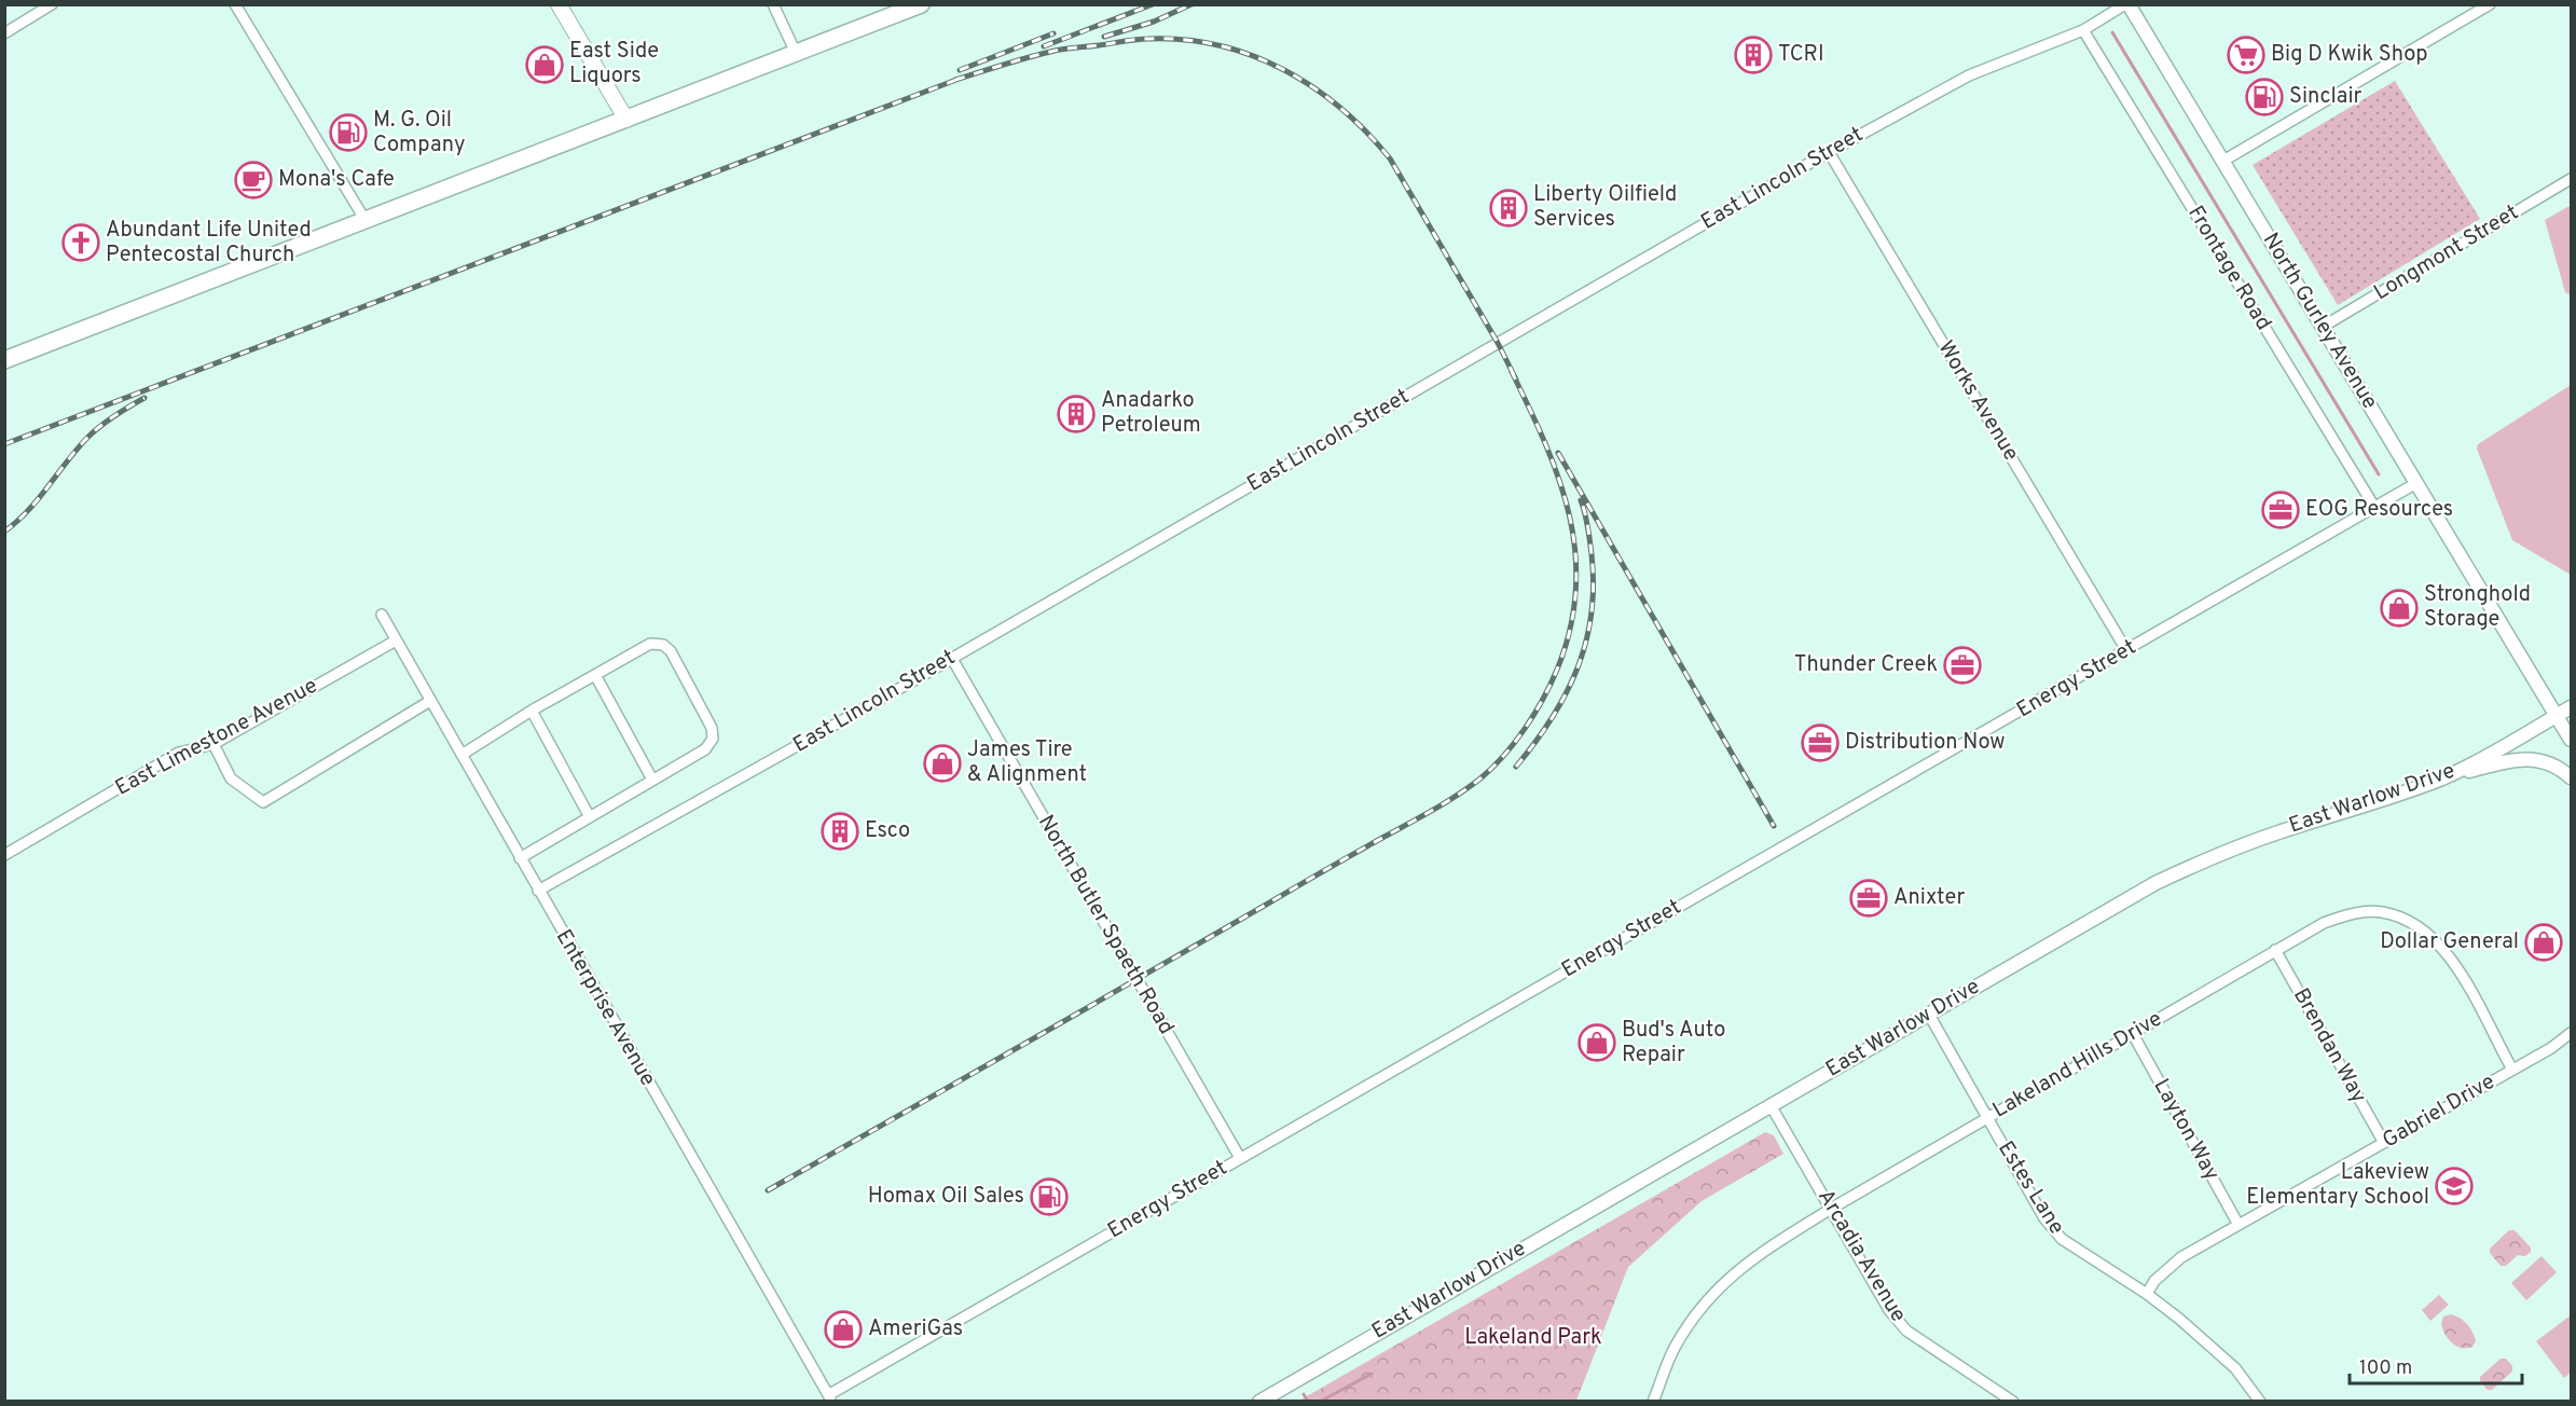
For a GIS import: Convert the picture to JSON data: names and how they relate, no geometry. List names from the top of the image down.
{
  "streets": {
    "street": [
      "East Lincoln Street",
      "Longmont Street",
      "Frontage Road",
      "North Gurley Avenue",
      "Works Avenue",
      "Energy Street",
      "East Limestone Avenue",
      "East Warlow Drive",
      "North Butler Spaeth Road",
      "Enterprise Avenue",
      "Brendan Way",
      "Lakeland Hills Drive",
      "Gabriel Drive",
      "Layton Way",
      "Estes Lane",
      "Arcadia Avenue"
    ]
  },
  "crossings": [
    ["East Lincoln Street", "Frontage Road"],
    ["East Lincoln Street", "North Gurley Avenue"],
    ["East Lincoln Street", "Works Avenue"],
    ["East Lincoln Street", "North Butler Spaeth Road"],
    ["East Lincoln Street", "Enterprise Avenue"],
    ["Longmont Street", "North Gurley Avenue"],
    ["Frontage Road", "Energy Street"],
    ["North Gurley Avenue", "Energy Street"],
    ["North Gurley Avenue", "East Warlow Drive"],
    ["Works Avenue", "Energy Street"],
    ["Energy Street", "North Butler Spaeth Road"],
    ["Energy Street", "Enterprise Avenue"],
    ["East Limestone Avenue", "Enterprise Avenue"],
    ["East Warlow Drive", "Estes Lane"],
    ["East Warlow Drive", "Arcadia Avenue"],
    ["Brendan Way", "Lakeland Hills Drive"],
    ["Brendan Way", "Gabriel Drive"],
    ["Lakeland Hills Drive", "Gabriel Drive"],
    ["Lakeland Hills Drive", "Layton Way"],
    ["Lakeland Hills Drive", "Estes Lane"],
    ["Lakeland Hills Drive", "Arcadia Avenue"],
    ["Gabriel Drive", "Layton Way"],
    ["Gabriel Drive", "Estes Lane"]
  ],
  "parks": ["Lakeland Park"],
  "places": {
    "building": [
      "TCRI",
      "Liberty Oilfield Services",
      "Anadarko Petroleum",
      "Esco"
    ],
    "supermarket": ["Big D Kwik Shop"],
    "shop": [
      "East Side Liquors",
      "Stronghold Storage",
      "James Tire & Alignment",
      "Dollar General",
      "Bud's Auto Repair",
      "AmeriGas"
    ],
    "fuel station": ["Sinclair", "M. G. Oil Company", "Homax Oil Sales"],
    "cafe": ["Mona's Cafe"],
    "church": ["Abundant Life United Pentecostal Church"],
    "office": [
      "EOG Resources",
      "Thunder Creek",
      "Distribution Now",
      "Anixter"
    ],
    "school or university": ["Lakeview Elementary School"]
  },
  "scale_bar": "100 m"
}
